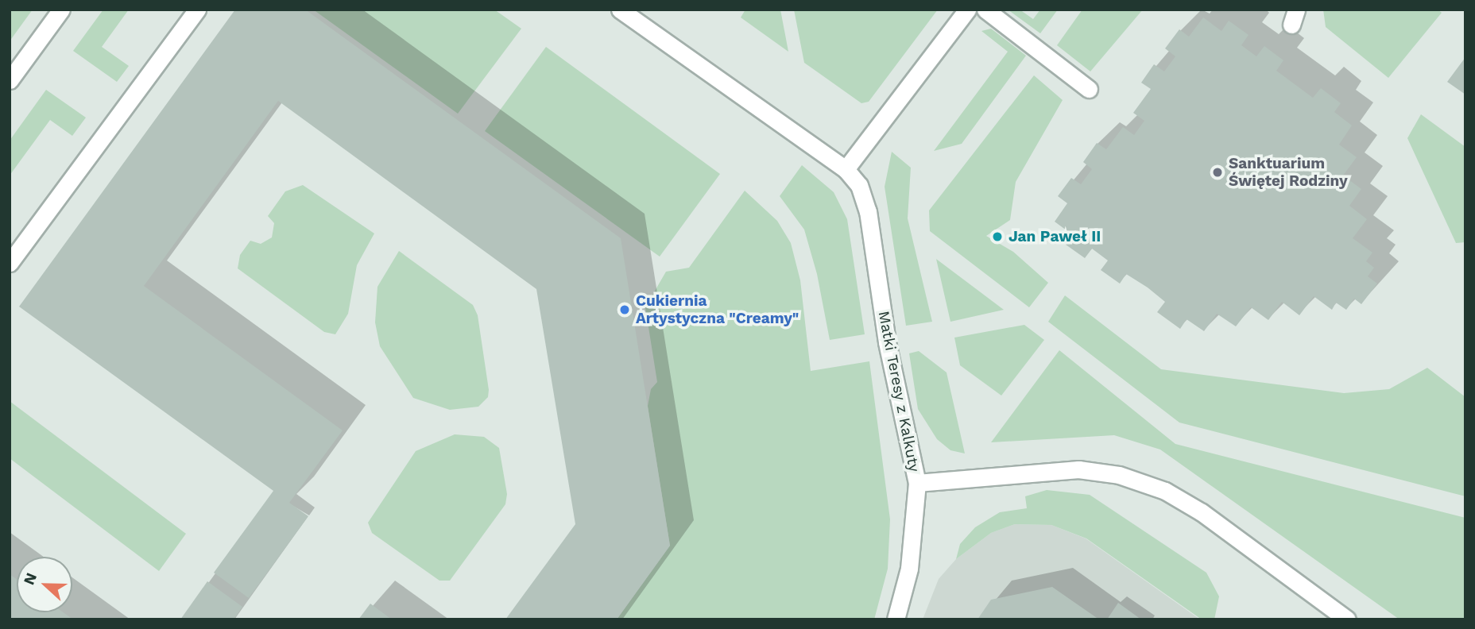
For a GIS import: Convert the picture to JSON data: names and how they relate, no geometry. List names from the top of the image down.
{
  "streets": {
    "street": ["Matki Teresy z Kalkuty"]
  },
  "places": ["Sanktuarium Świętej Rodziny", "Jan Paweł II", "Cukiernia Artystyczna \"Creamy\""],
  "north": "left"
}
